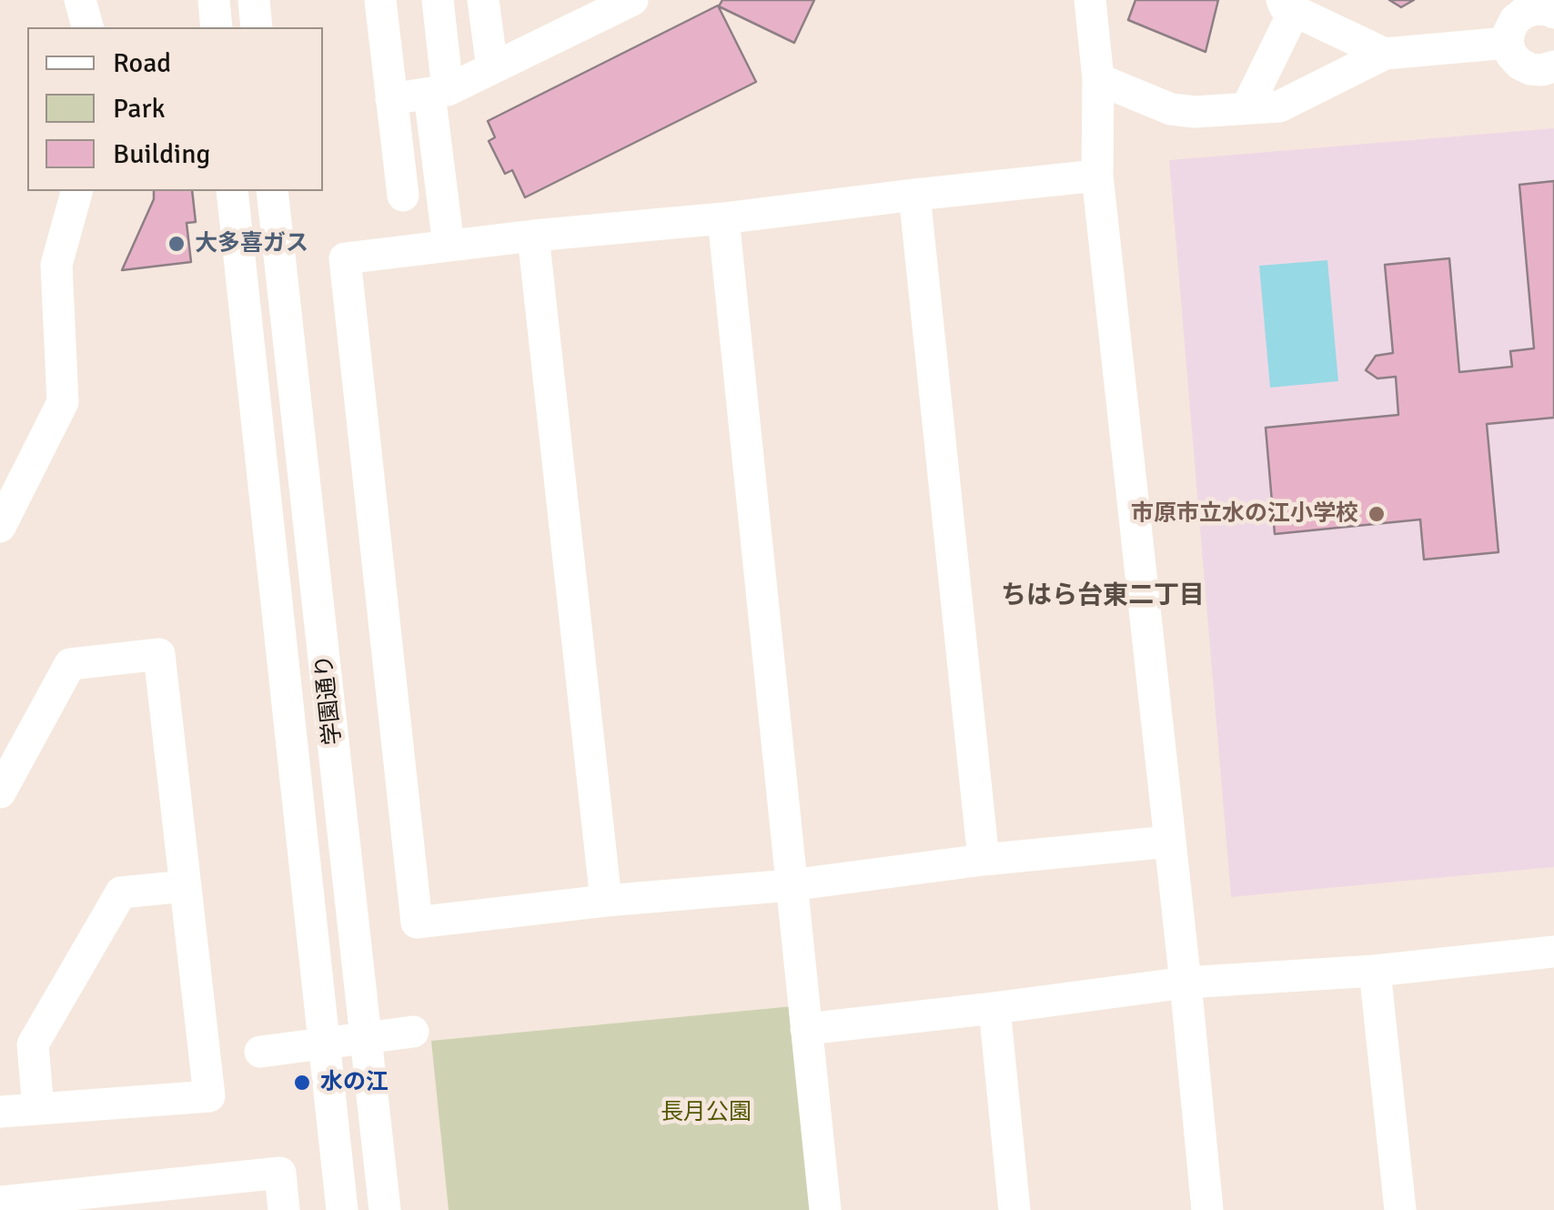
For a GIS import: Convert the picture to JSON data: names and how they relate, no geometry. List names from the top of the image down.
{
  "streets": {
    "street": ["学園通り"]
  },
  "districts": ["ちはら台東二丁目"],
  "parks": ["長月公園"],
  "places": ["大多喜ガス", "市原市立水の江小学校", "水の江"],
  "legend": ["Road", "Park", "Building"]
}
